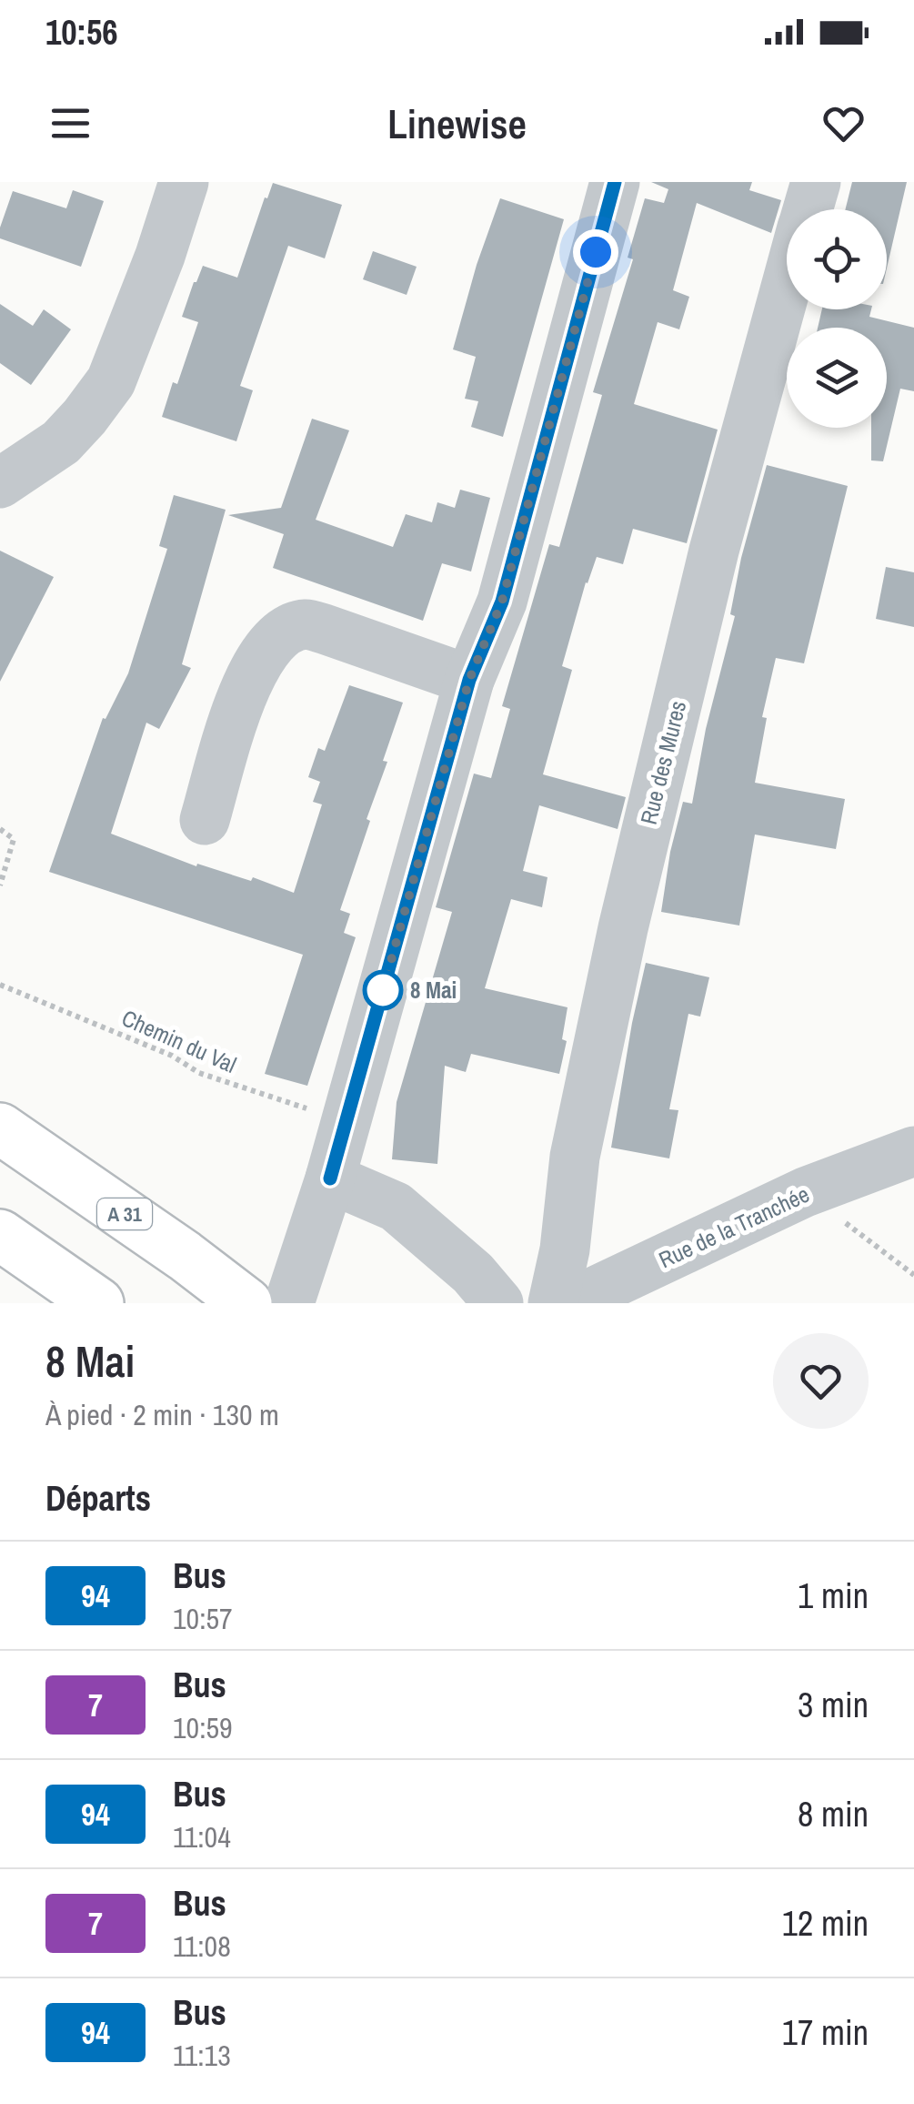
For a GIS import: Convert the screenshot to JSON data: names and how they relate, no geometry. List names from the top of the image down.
{
  "streets": {
    "highway": ["A 31"],
    "street": ["Rue des Mures", "Rue de la Tranchée"],
    "path": ["Chemin du Val"]
  },
  "crossings": [
    ["Rue des Mures", "Rue de la Tranchée"]
  ],
  "places": ["8 Mai"],
  "lines": ["bus line 94"],
  "page": {
    "status": "10:56",
    "header": "Linewise",
    "heading": [
      ["8 Mai", "À pied · 2 min · 130 m"],
      "Départs"
    ],
    "list": [
      {
        "mark": "94",
        "name": "Bus",
        "note": "10:57",
        "value": "1 min"
      },
      {
        "mark": "7",
        "name": "Bus",
        "note": "10:59",
        "value": "3 min"
      },
      {
        "mark": "94",
        "name": "Bus",
        "note": "11:04",
        "value": "8 min"
      },
      {
        "mark": "7",
        "name": "Bus",
        "note": "11:08",
        "value": "12 min"
      },
      {
        "mark": "94",
        "name": "Bus",
        "note": "11:13",
        "value": "17 min"
      }
    ]
  }
}
